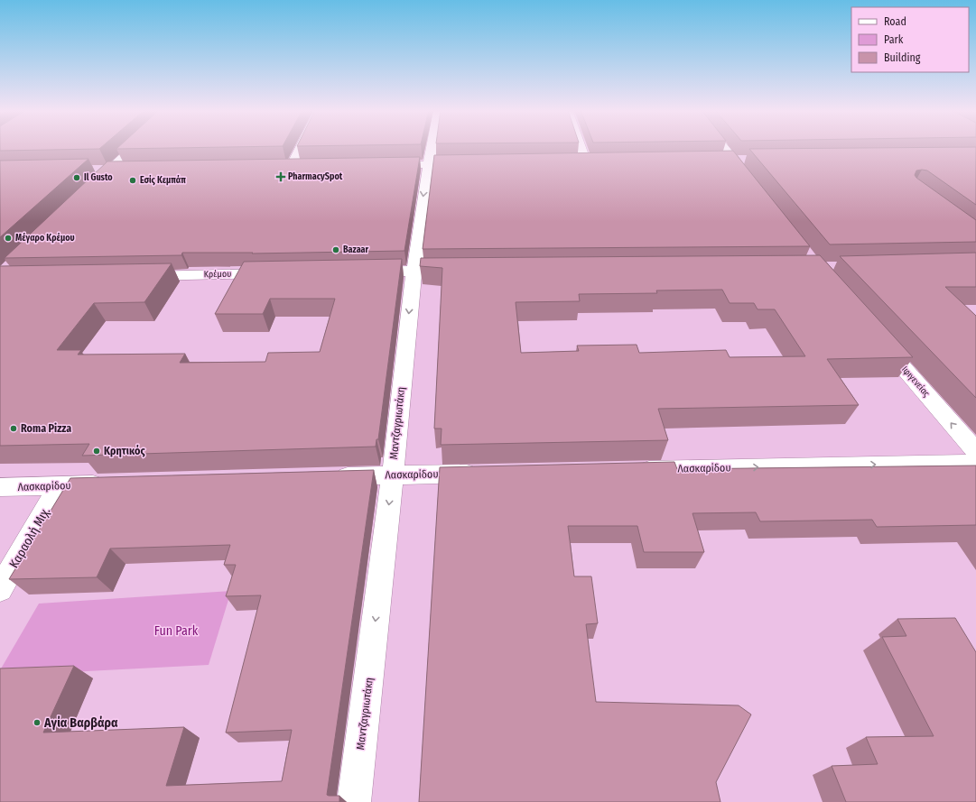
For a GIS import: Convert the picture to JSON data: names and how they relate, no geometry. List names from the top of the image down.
{
  "streets": {
    "street": [
      "Κρέμου",
      "Ιφιγενείας",
      "Μαντζαγριωτάκη",
      "Λασκαρίδου",
      "Καραολή Μιχ."
    ]
  },
  "crossings": [
    ["Μαντζαγριωτάκη", "Λασκαρίδου"],
    ["Λασκαρίδου", "Καραολή Μιχ."]
  ],
  "one_way": ["Ιφιγενείας", "Μαντζαγριωτάκη", "Λασκαρίδου"],
  "parks": ["Fun Park"],
  "places": {
    "health": ["PharmacySpot"],
    "other": [
      "Il Gusto",
      "Εσίς Κεμπάπ",
      "Μέγαρο Κρέμου",
      "Bazaar",
      "Roma Pizza",
      "Κρητικός",
      "Αγία Βαρβάρα"
    ]
  },
  "legend": ["Road", "Park", "Building"]
}
